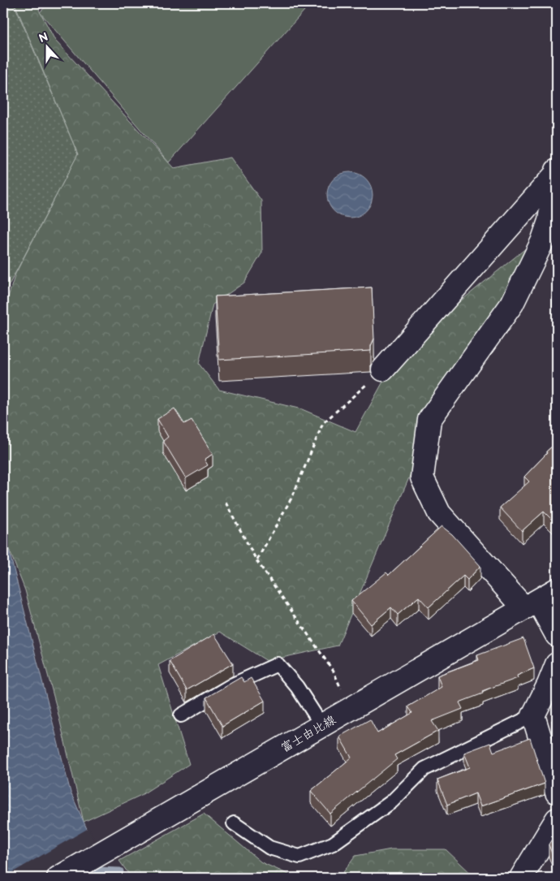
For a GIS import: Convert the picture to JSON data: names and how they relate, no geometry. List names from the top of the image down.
{
  "streets": {
    "street": ["富士由比線"]
  },
  "north": "top"
}
